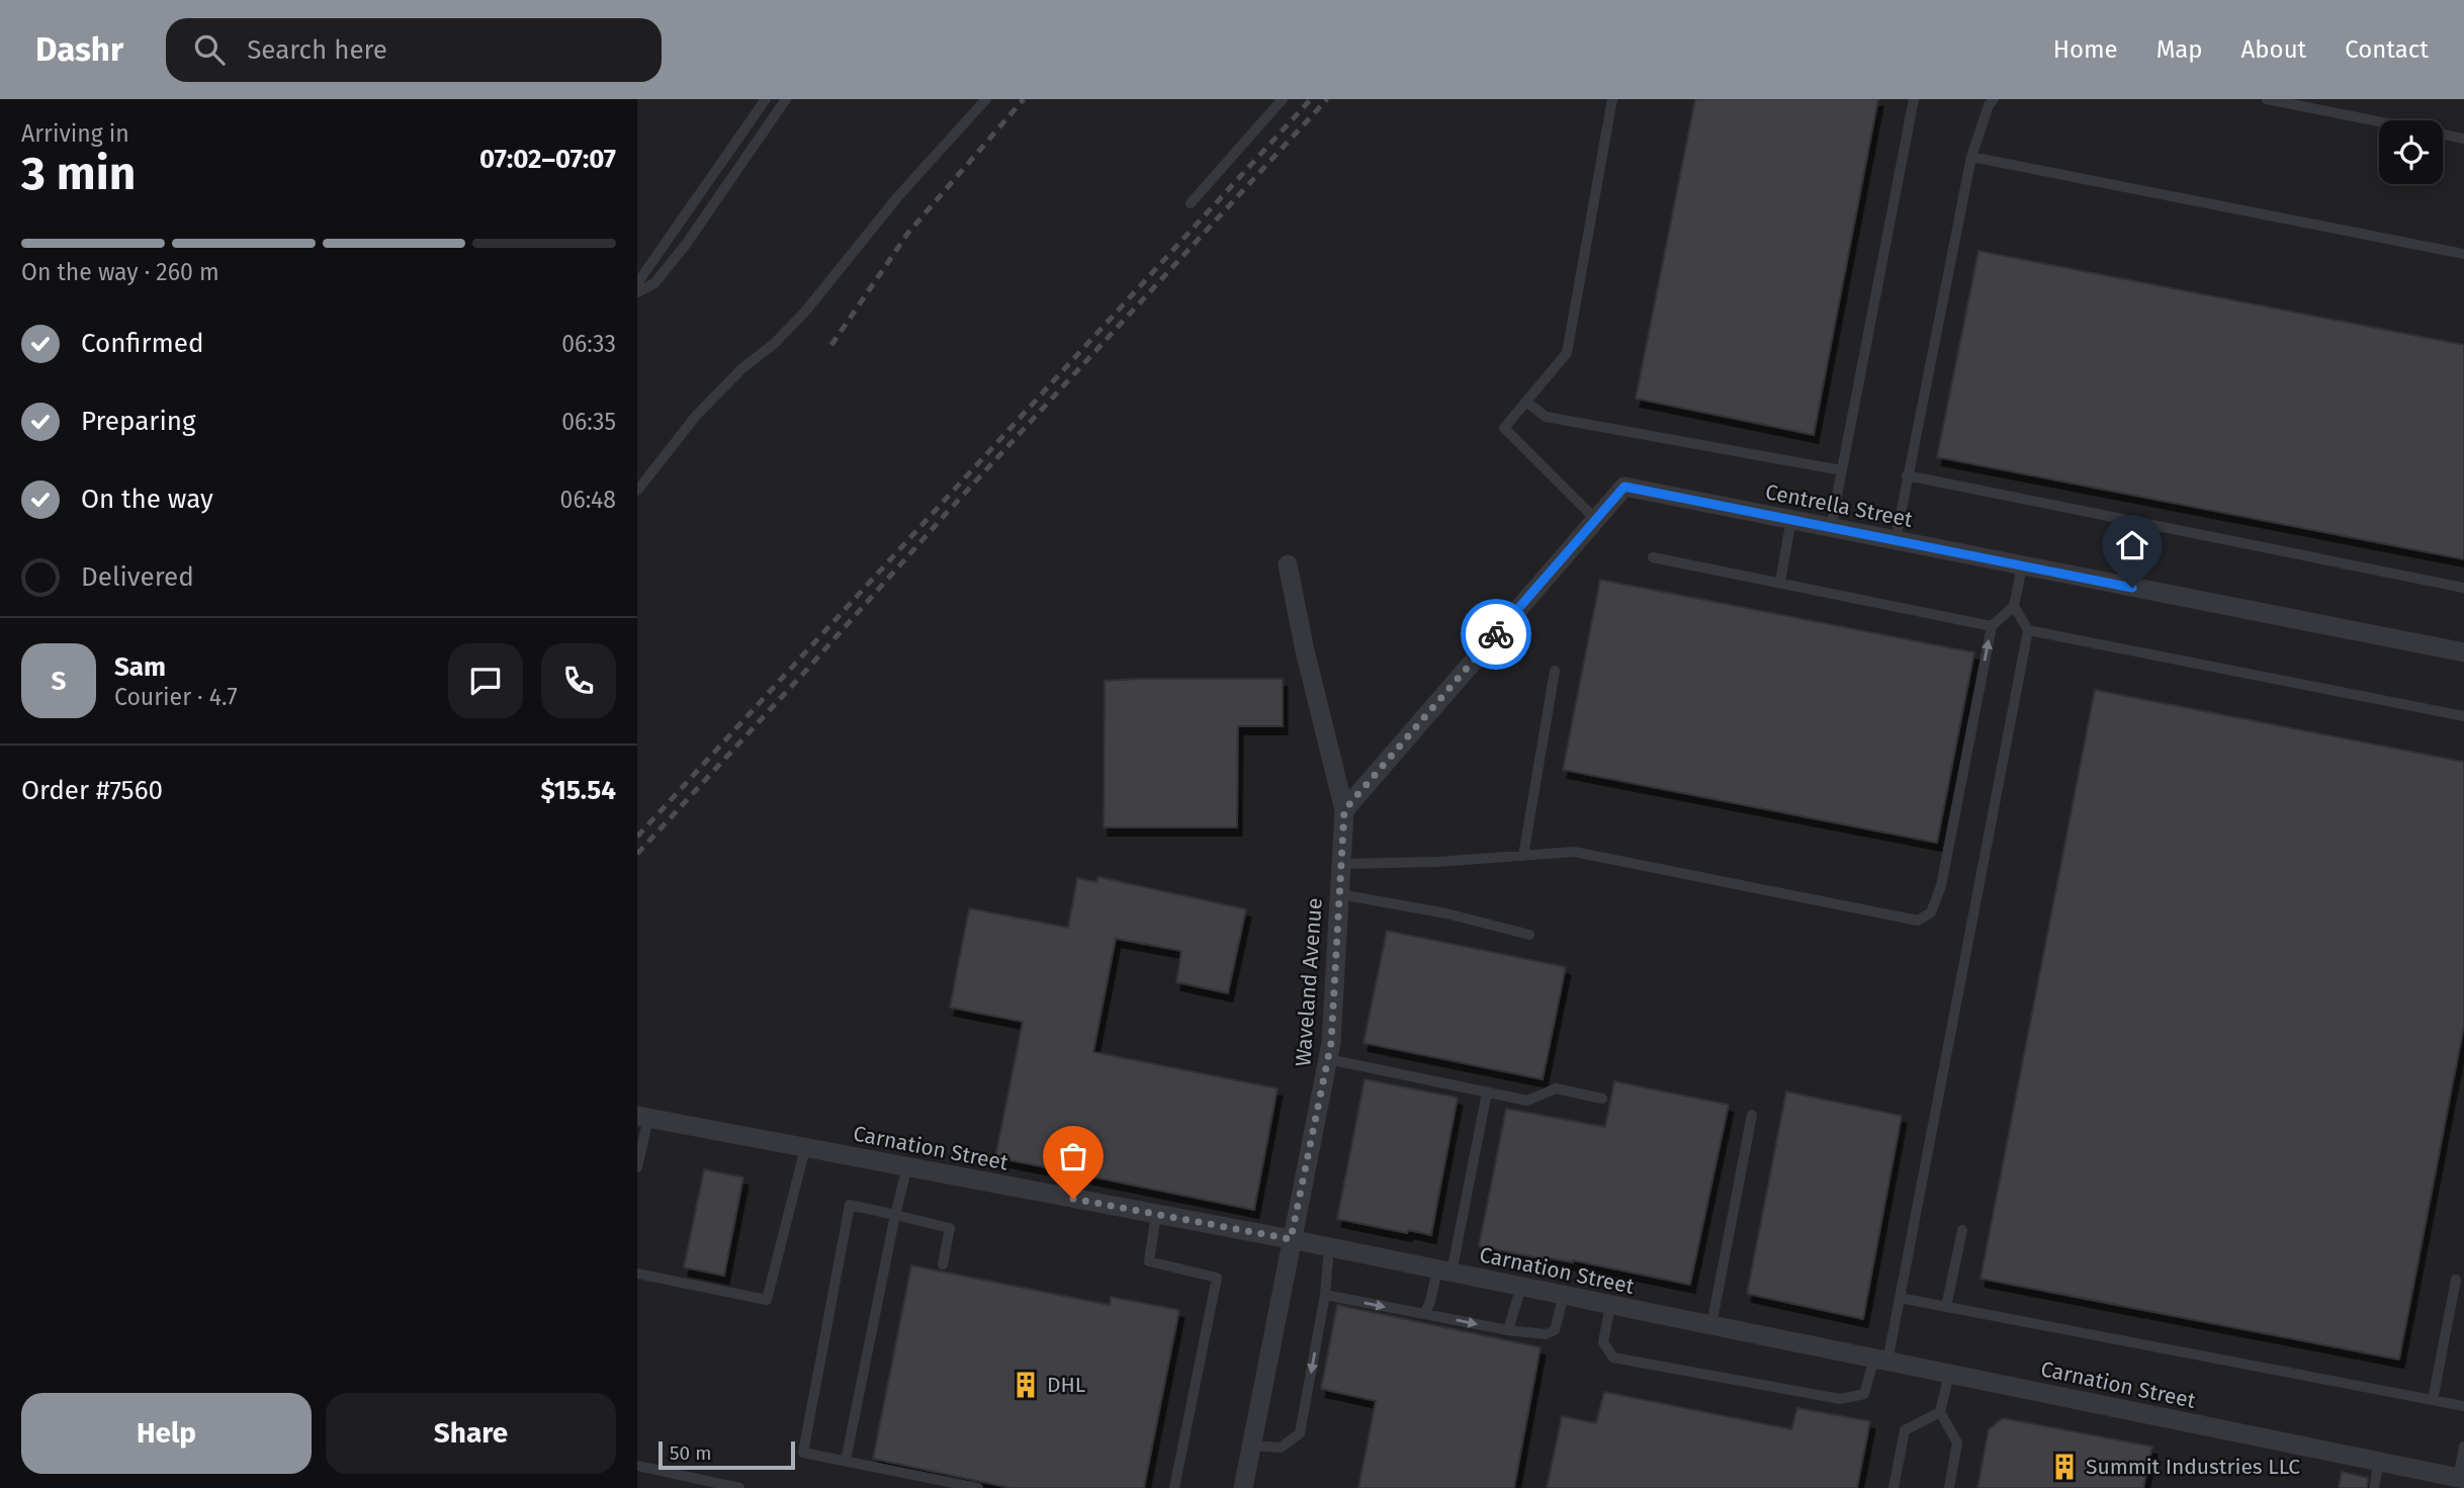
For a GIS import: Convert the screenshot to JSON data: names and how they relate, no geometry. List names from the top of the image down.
{
  "streets": {
    "street": ["Centrella Street", "Waveland Avenue", "Carnation Street"]
  },
  "crossings": [
    ["Centrella Street", "Waveland Avenue"],
    ["Waveland Avenue", "Carnation Street"]
  ],
  "places": {
    "building": ["DHL", "Summit Industries LLC"]
  },
  "scale_bar": "50 m",
  "page": {
    "header": "Dashr",
    "search": "Search here",
    "nav": [
      "Home",
      "Map",
      "About",
      "Contact"
    ],
    "heading": ["3 min", "Arriving in", "07:02–07:07"],
    "panel": [
      "Sam",
      "Courier · 4.7",
      "Order #7560",
      "$15.54"
    ],
    "bar": "On the way · 260 m",
    "list": [
      ["Confirmed", "06:33"],
      ["Preparing", "06:35"],
      ["On the way", "06:48"],
      "Delivered"
    ],
    "round": "S",
    "buttons": ["Help", "Share"],
    "scale": "50 m"
  }
}
